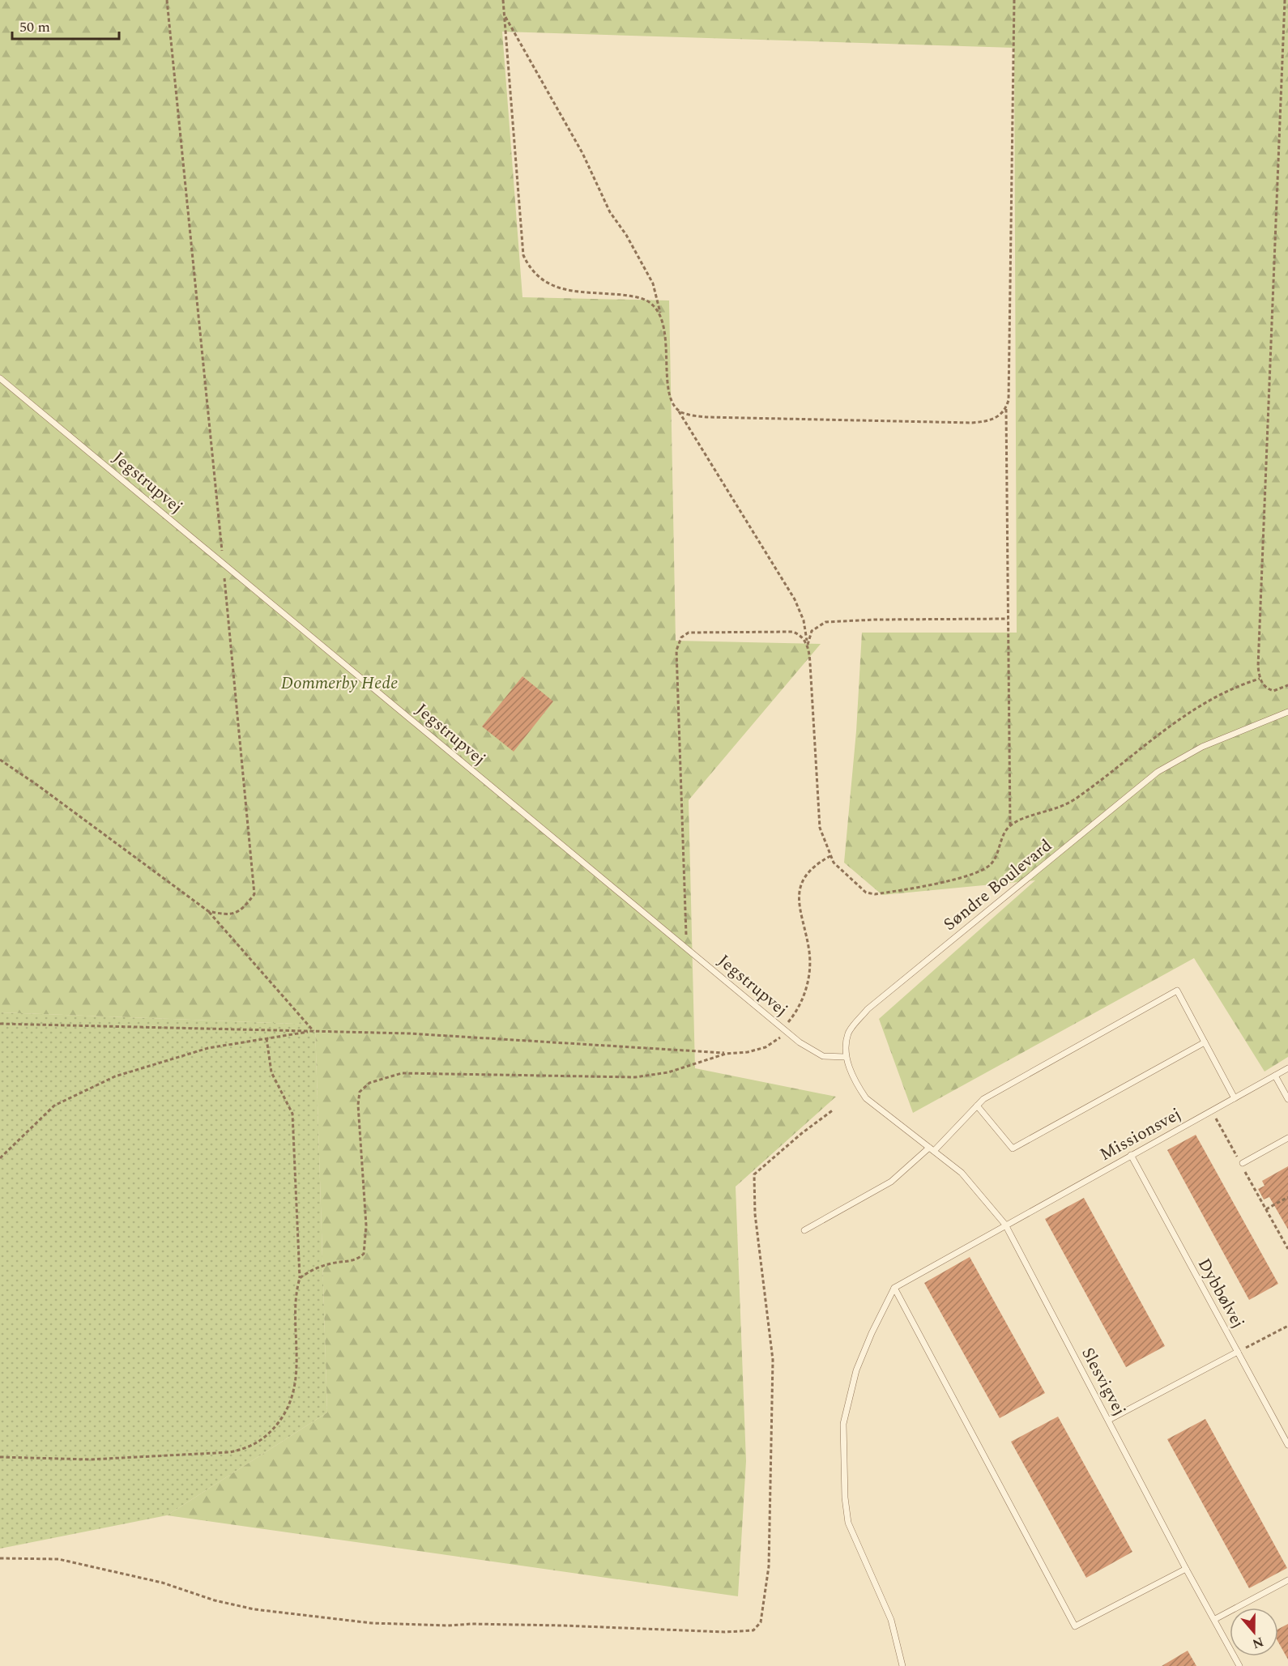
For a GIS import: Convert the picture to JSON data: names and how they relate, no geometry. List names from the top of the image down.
{
  "streets": {
    "lane": [
      "Jegstrupvej",
      "Søndre Boulevard",
      "Missionsvej",
      "Dybbølvej",
      "Slesvigvej"
    ]
  },
  "crossings": [
    ["Jegstrupvej", "Søndre Boulevard"],
    ["Søndre Boulevard", "Slesvigvej"],
    ["Missionsvej", "Dybbølvej"],
    ["Missionsvej", "Slesvigvej"]
  ],
  "parks": ["Dommerby Hede"],
  "scale_bar": "50 m",
  "north": "bottom"
}
